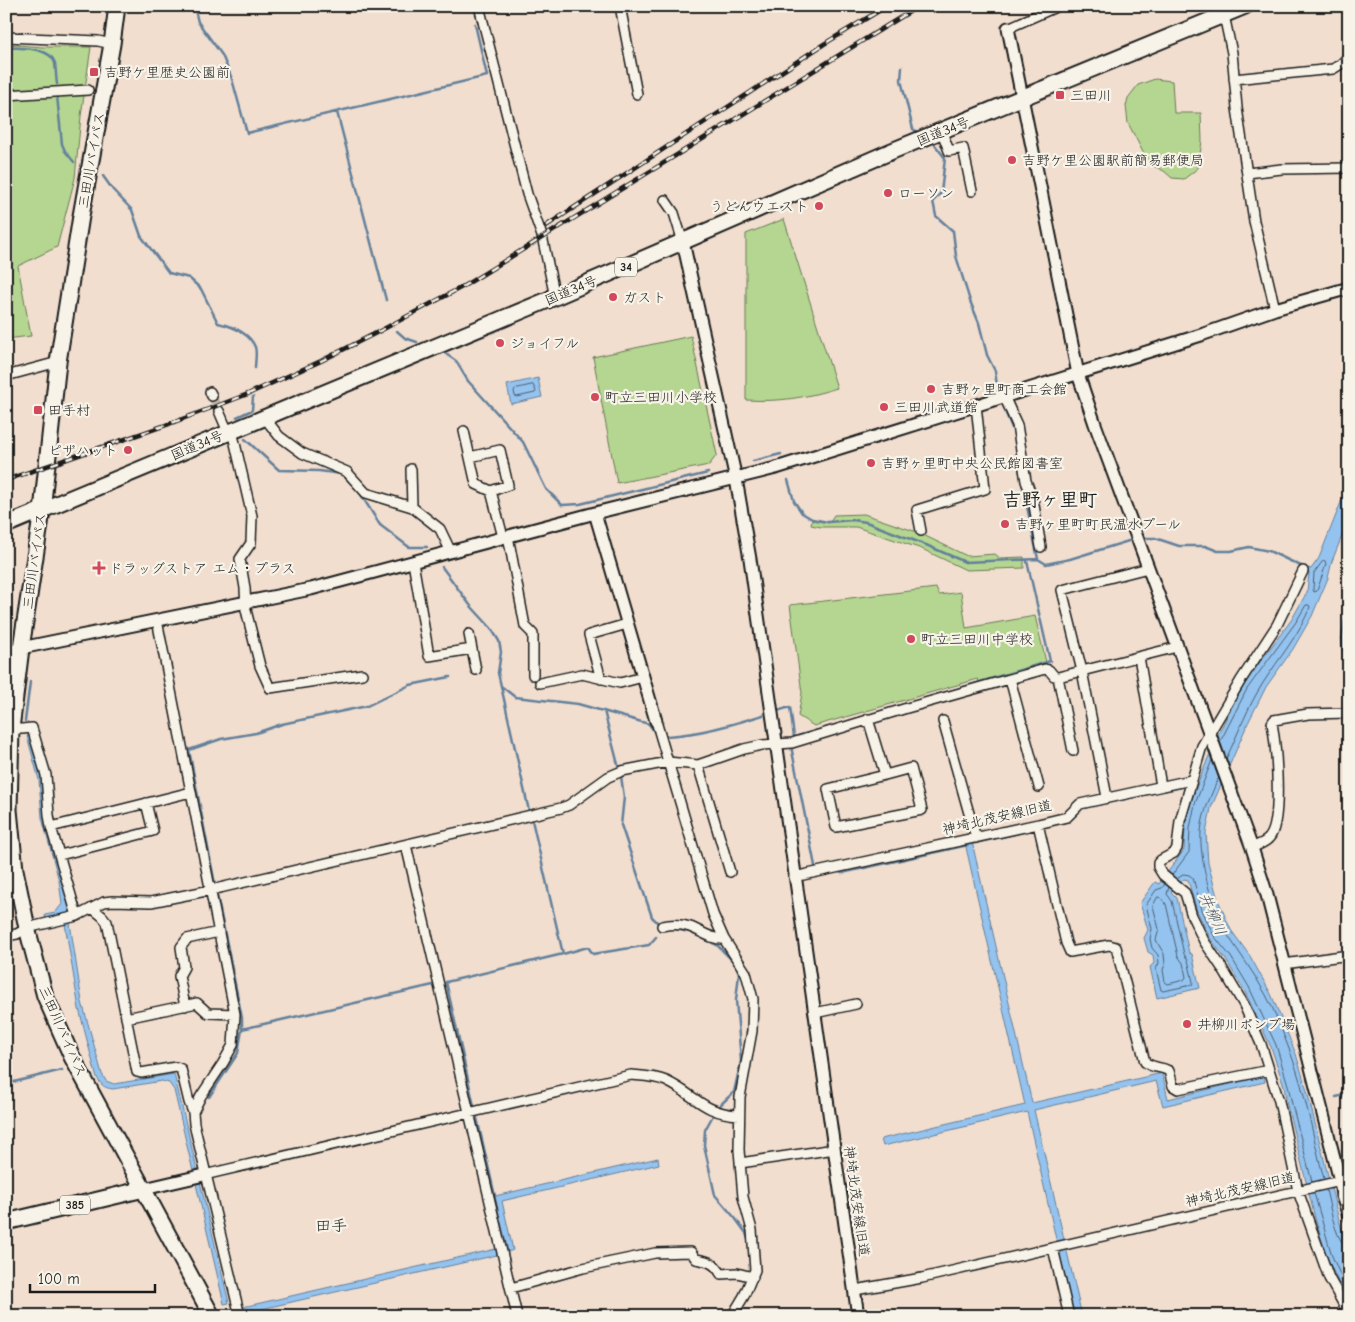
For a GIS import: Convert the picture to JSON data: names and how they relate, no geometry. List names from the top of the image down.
{
  "streets": {
    "highway": [
      "国道34号",
      "三田川バイパス",
      "34",
      "385"
    ],
    "street": ["神埼北茂安線旧道"]
  },
  "crossings": [
    ["国道34号", "三田川バイパス"],
    ["三田川バイパス", "385"]
  ],
  "districts": ["吉野ヶ里町", "田手"],
  "water": ["井柳川"],
  "places": {
    "transit": ["吉野ケ里歴史公園前", "三田川", "田手村"],
    "other": [
      "吉野ケ里公園駅前簡易郵便局",
      "ローソン",
      "うどんウエスト",
      "ガスト",
      "ジョイフル",
      "吉野ヶ里町商工会館",
      "町立三田川小学校",
      "三田川武道館",
      "ピザハット",
      "吉野ヶ里町中央公民館図書室",
      "吉野ヶ里町町民温水プール",
      "町立三田川中学校",
      "井柳川ポンプ場"
    ],
    "health": ["ドラッグストア エム・プラス"]
  },
  "scale_bar": "100 m"
}
